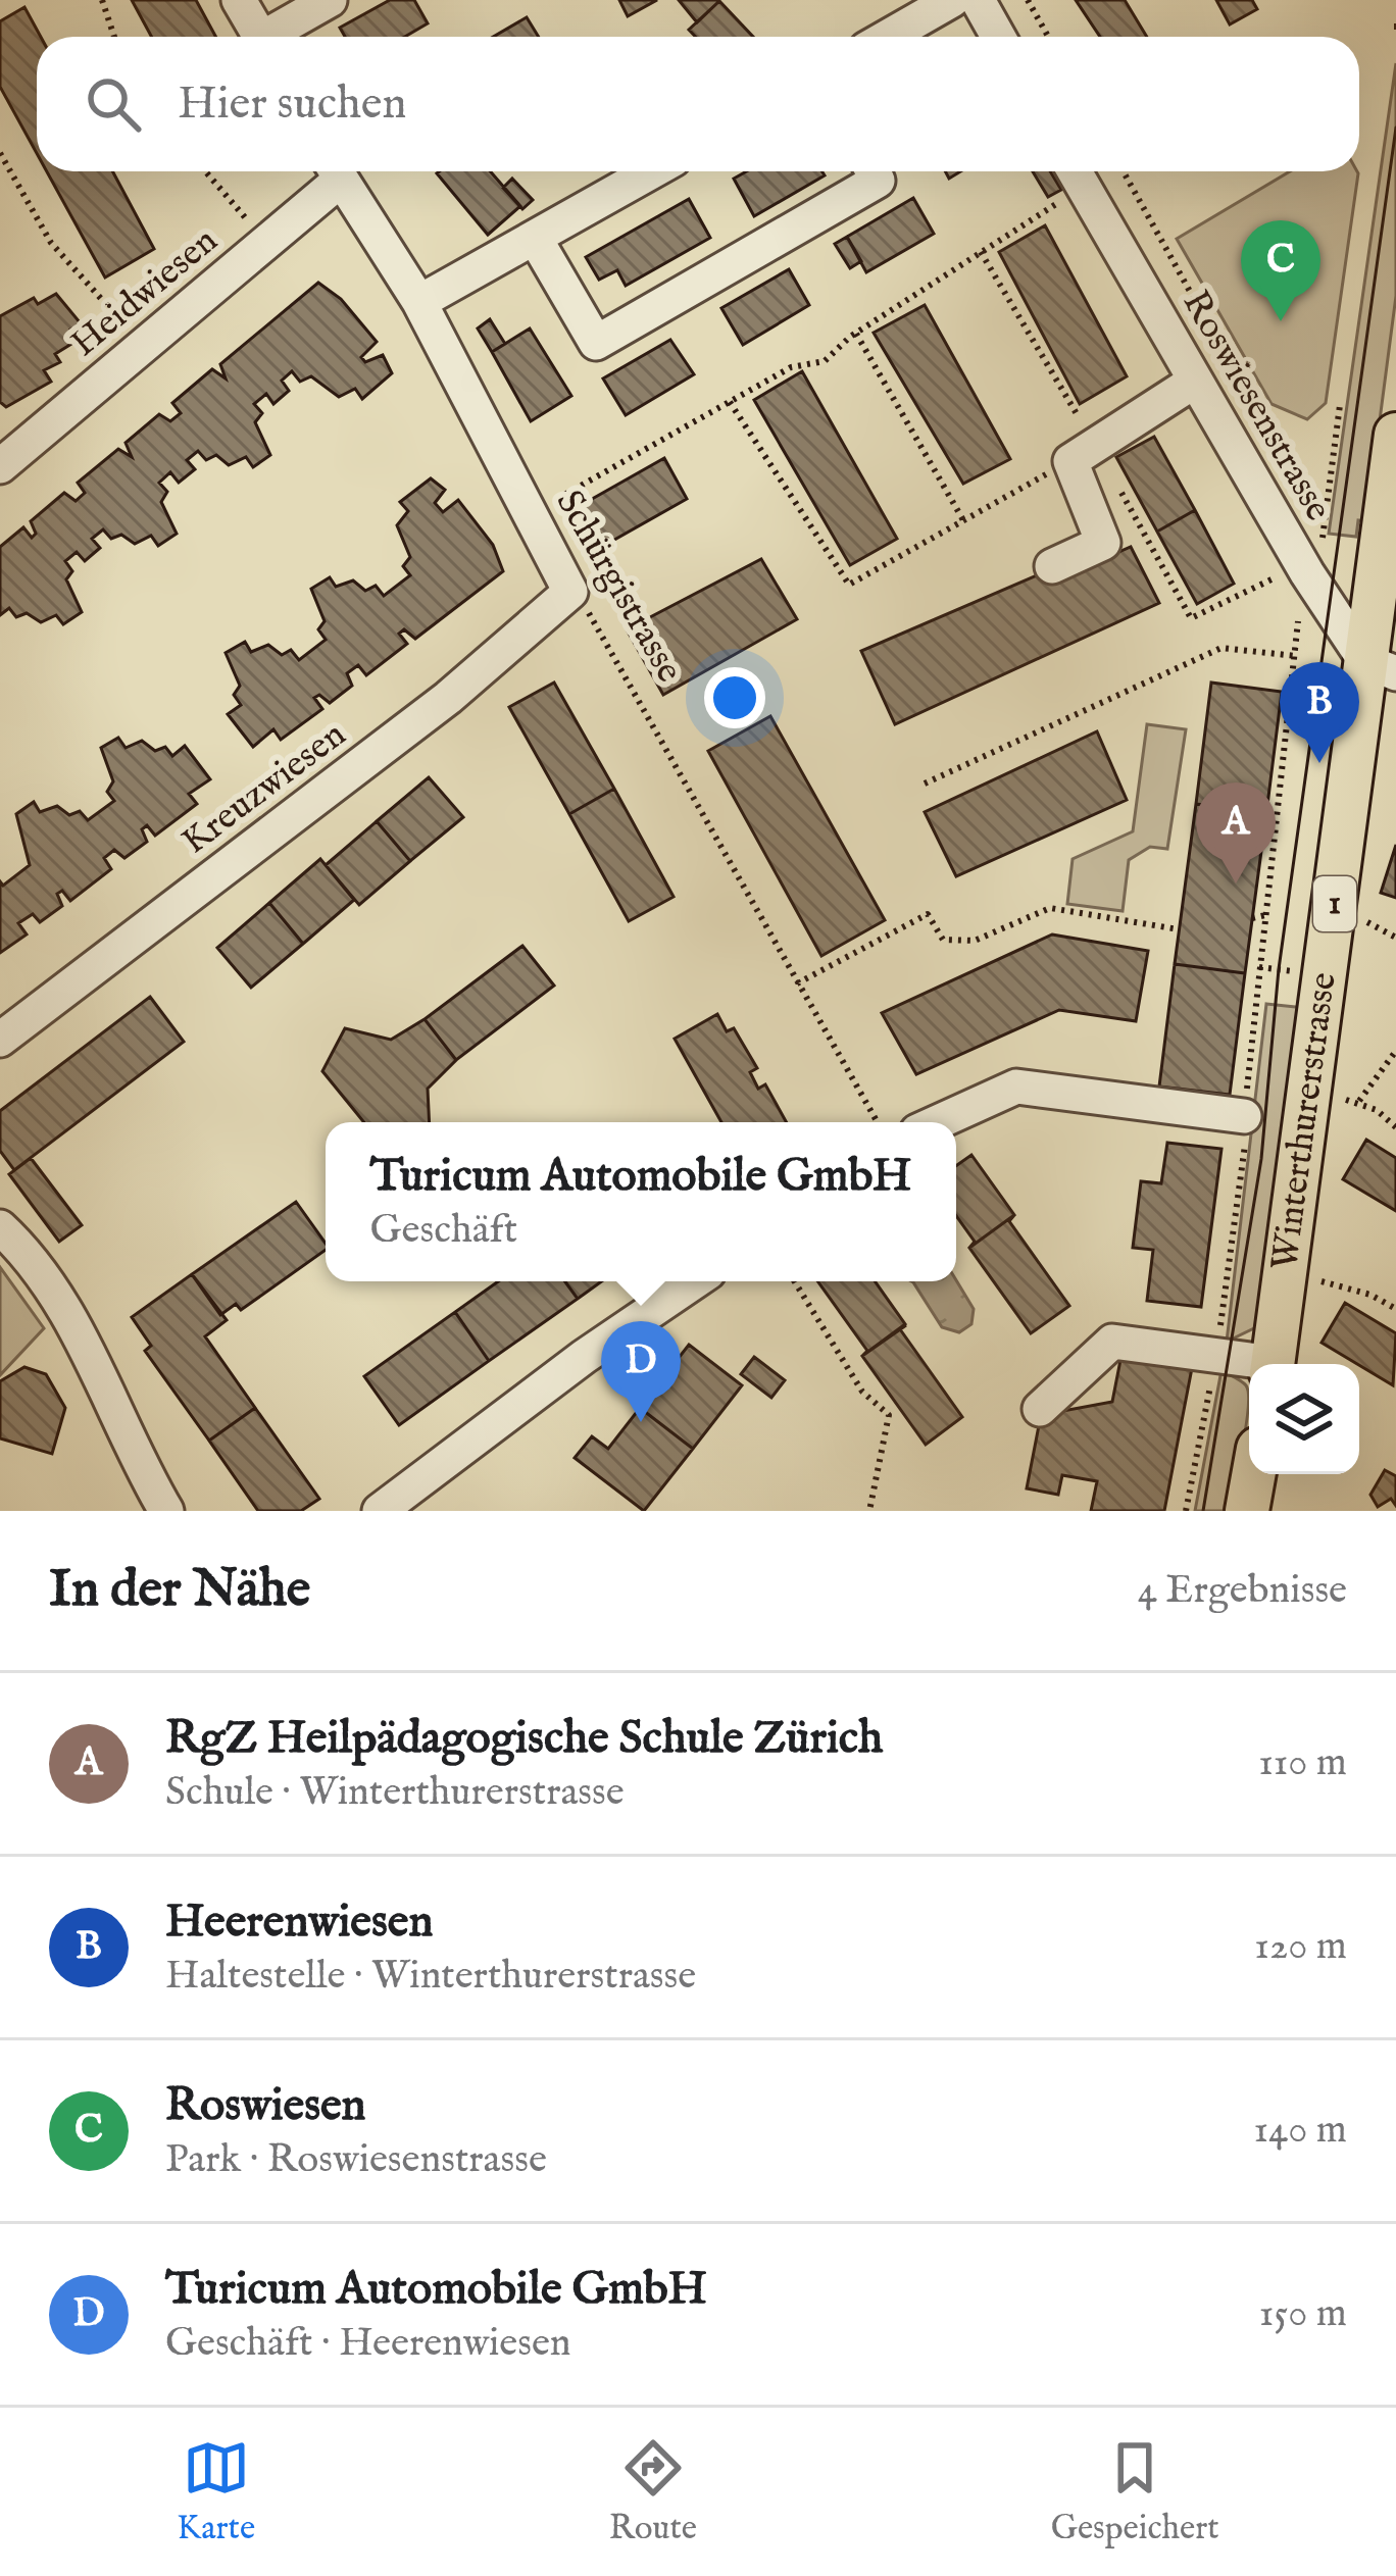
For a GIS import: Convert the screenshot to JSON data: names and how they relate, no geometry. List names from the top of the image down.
{
  "streets": {
    "main road": ["1", "Winterthurerstrasse"],
    "street": [
      "Heidwiesen",
      "Roswiesenstrasse",
      "Schürgistrasse",
      "Kreuzwiesen"
    ]
  },
  "crossings": [
    ["Roswiesenstrasse", "Winterthurerstrasse"],
    ["Schürgistrasse", "Kreuzwiesen"]
  ],
  "page": {
    "search": "Hier suchen",
    "pins": [
      "C",
      "B",
      "A",
      "D"
    ],
    "popup": ["Turicum Automobile GmbH", "Geschäft"],
    "heading": ["In der Nähe", "4 Ergebnisse"],
    "list": [
      {
        "mark": "A",
        "name": "RgZ Heilpädagogische Schule Zürich",
        "note": "Schule · Winterthurerstrasse",
        "value": "110 m"
      },
      {
        "mark": "B",
        "name": "Heerenwiesen",
        "note": "Haltestelle · Winterthurerstrasse",
        "value": "120 m"
      },
      {
        "mark": "C",
        "name": "Roswiesen",
        "note": "Park · Roswiesenstrasse",
        "value": "140 m"
      },
      {
        "mark": "D",
        "name": "Turicum Automobile GmbH",
        "note": "Geschäft · Heerenwiesen",
        "value": "150 m"
      }
    ],
    "nav": ["Karte", "Route", "Gespeichert"]
  }
}
